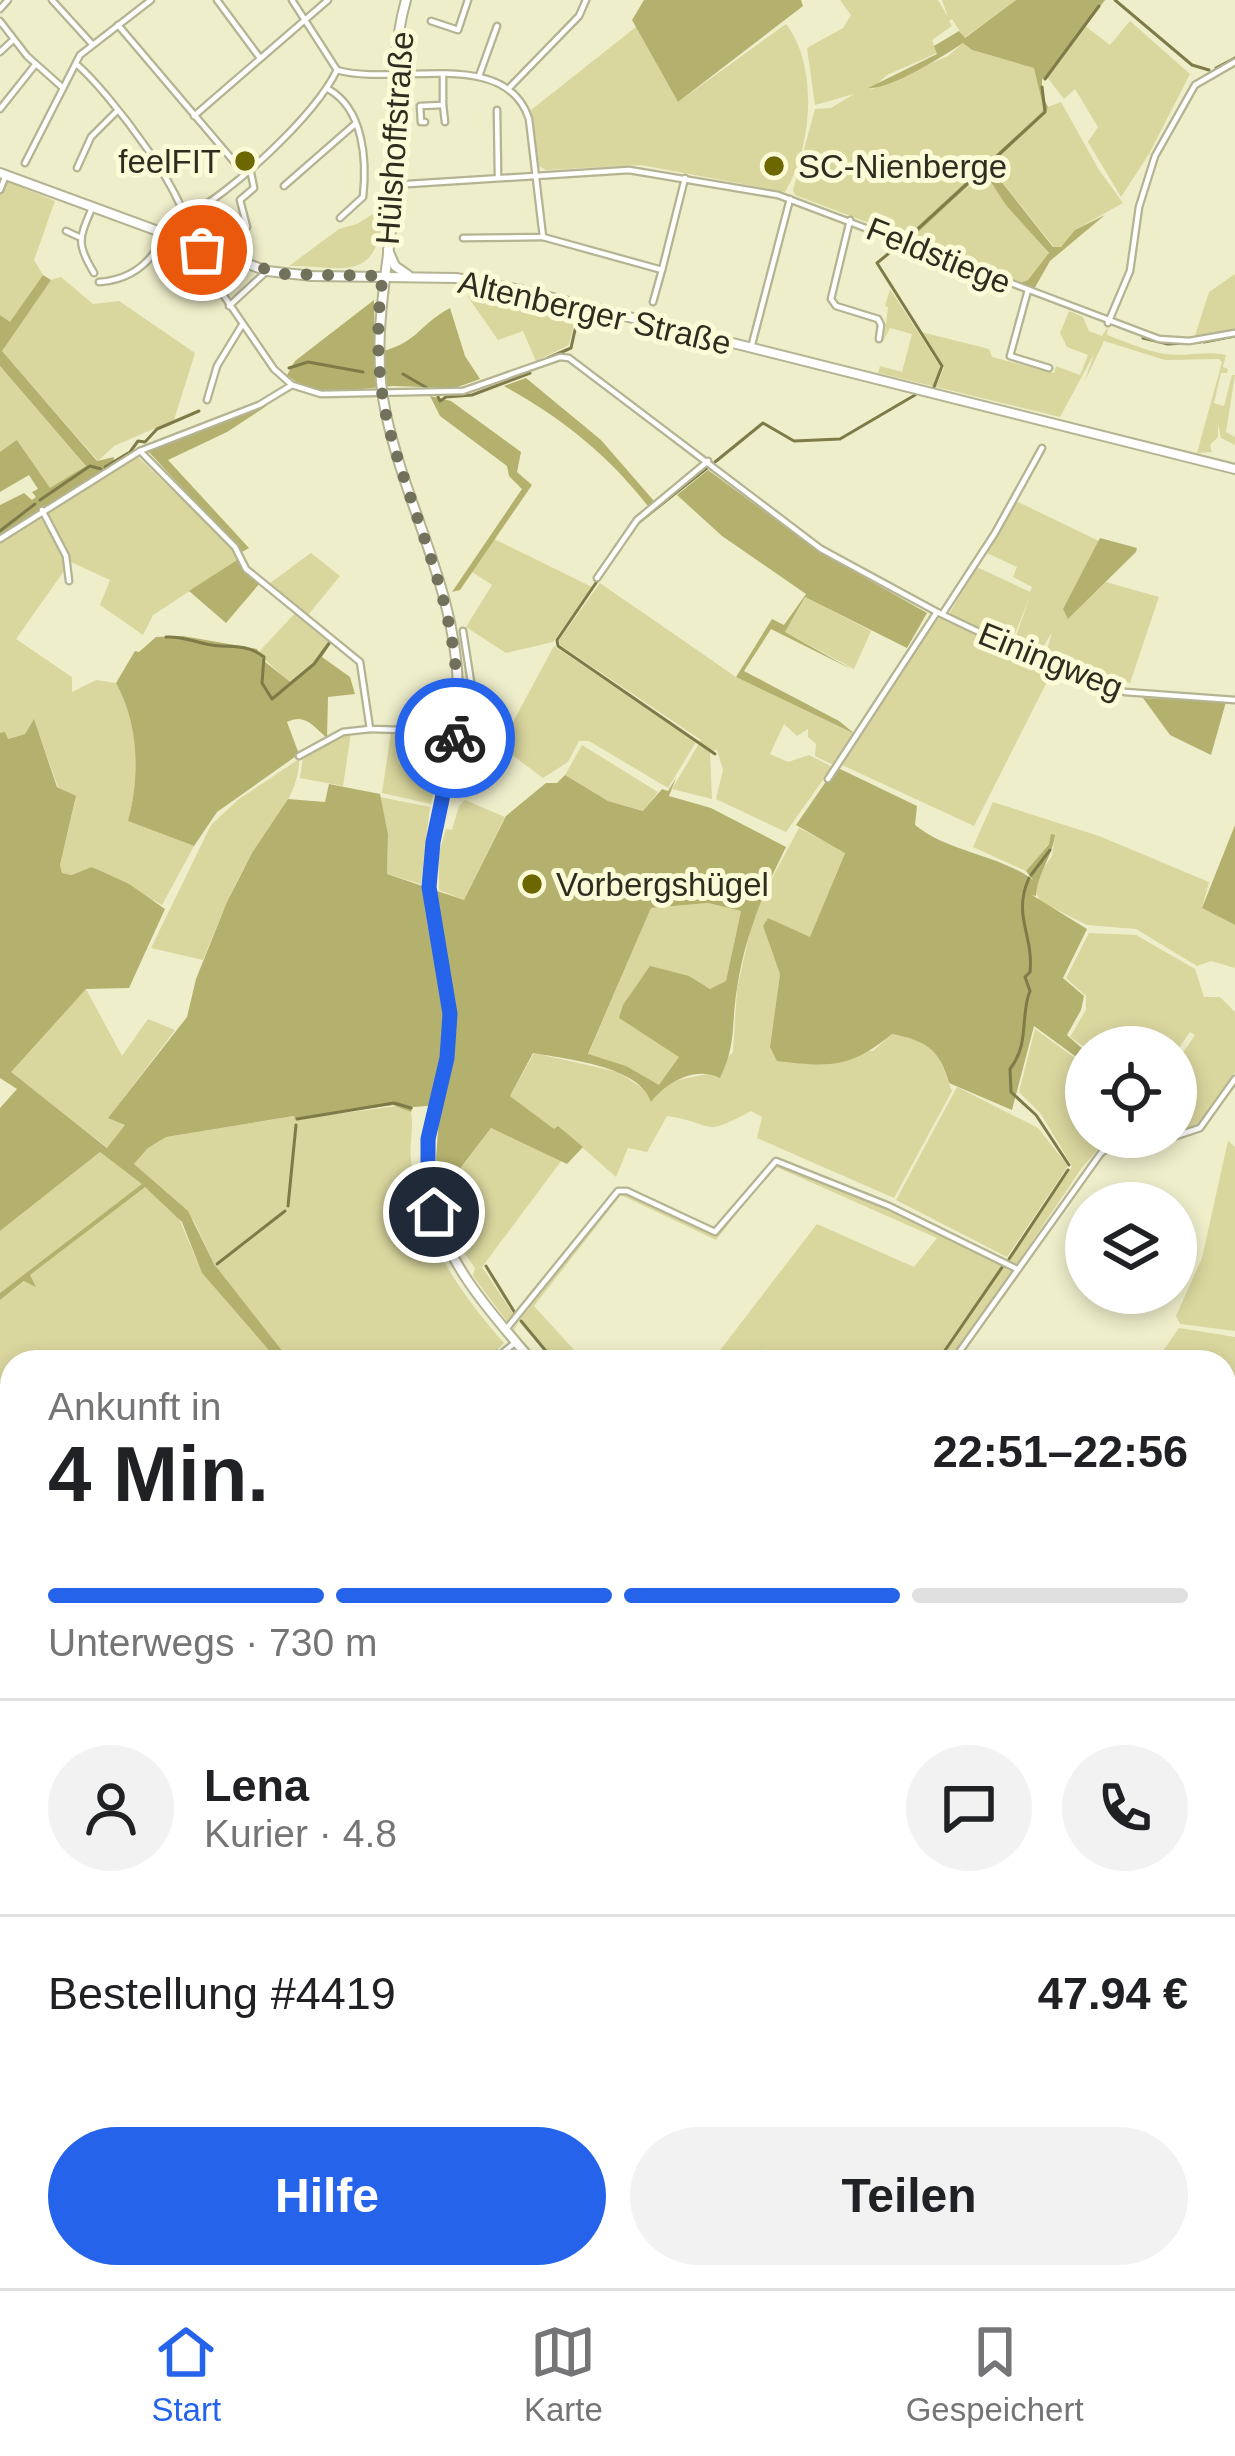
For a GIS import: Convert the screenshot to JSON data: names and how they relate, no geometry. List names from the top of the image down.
{
  "streets": {
    "main road": ["Hülshoffstraße", "Altenberger Straße"],
    "street": ["Feldstiege", "Einingweg"]
  },
  "crossings": [
    ["Hülshoffstraße", "Altenberger Straße"],
    ["Hülshoffstraße", "Einingweg"]
  ],
  "places": ["feelFIT", "SC-Nienberge", "Vorbergshügel"],
  "page": {
    "heading": ["4 Min.", "Ankunft in", "22:51–22:56"],
    "panel": [
      "Lena",
      "Kurier · 4.8",
      "Bestellung #4419",
      "47.94 €"
    ],
    "bar": "Unterwegs · 730 m",
    "buttons": ["Hilfe", "Teilen"],
    "tabs": ["Start", "Karte", "Gespeichert"]
  }
}
